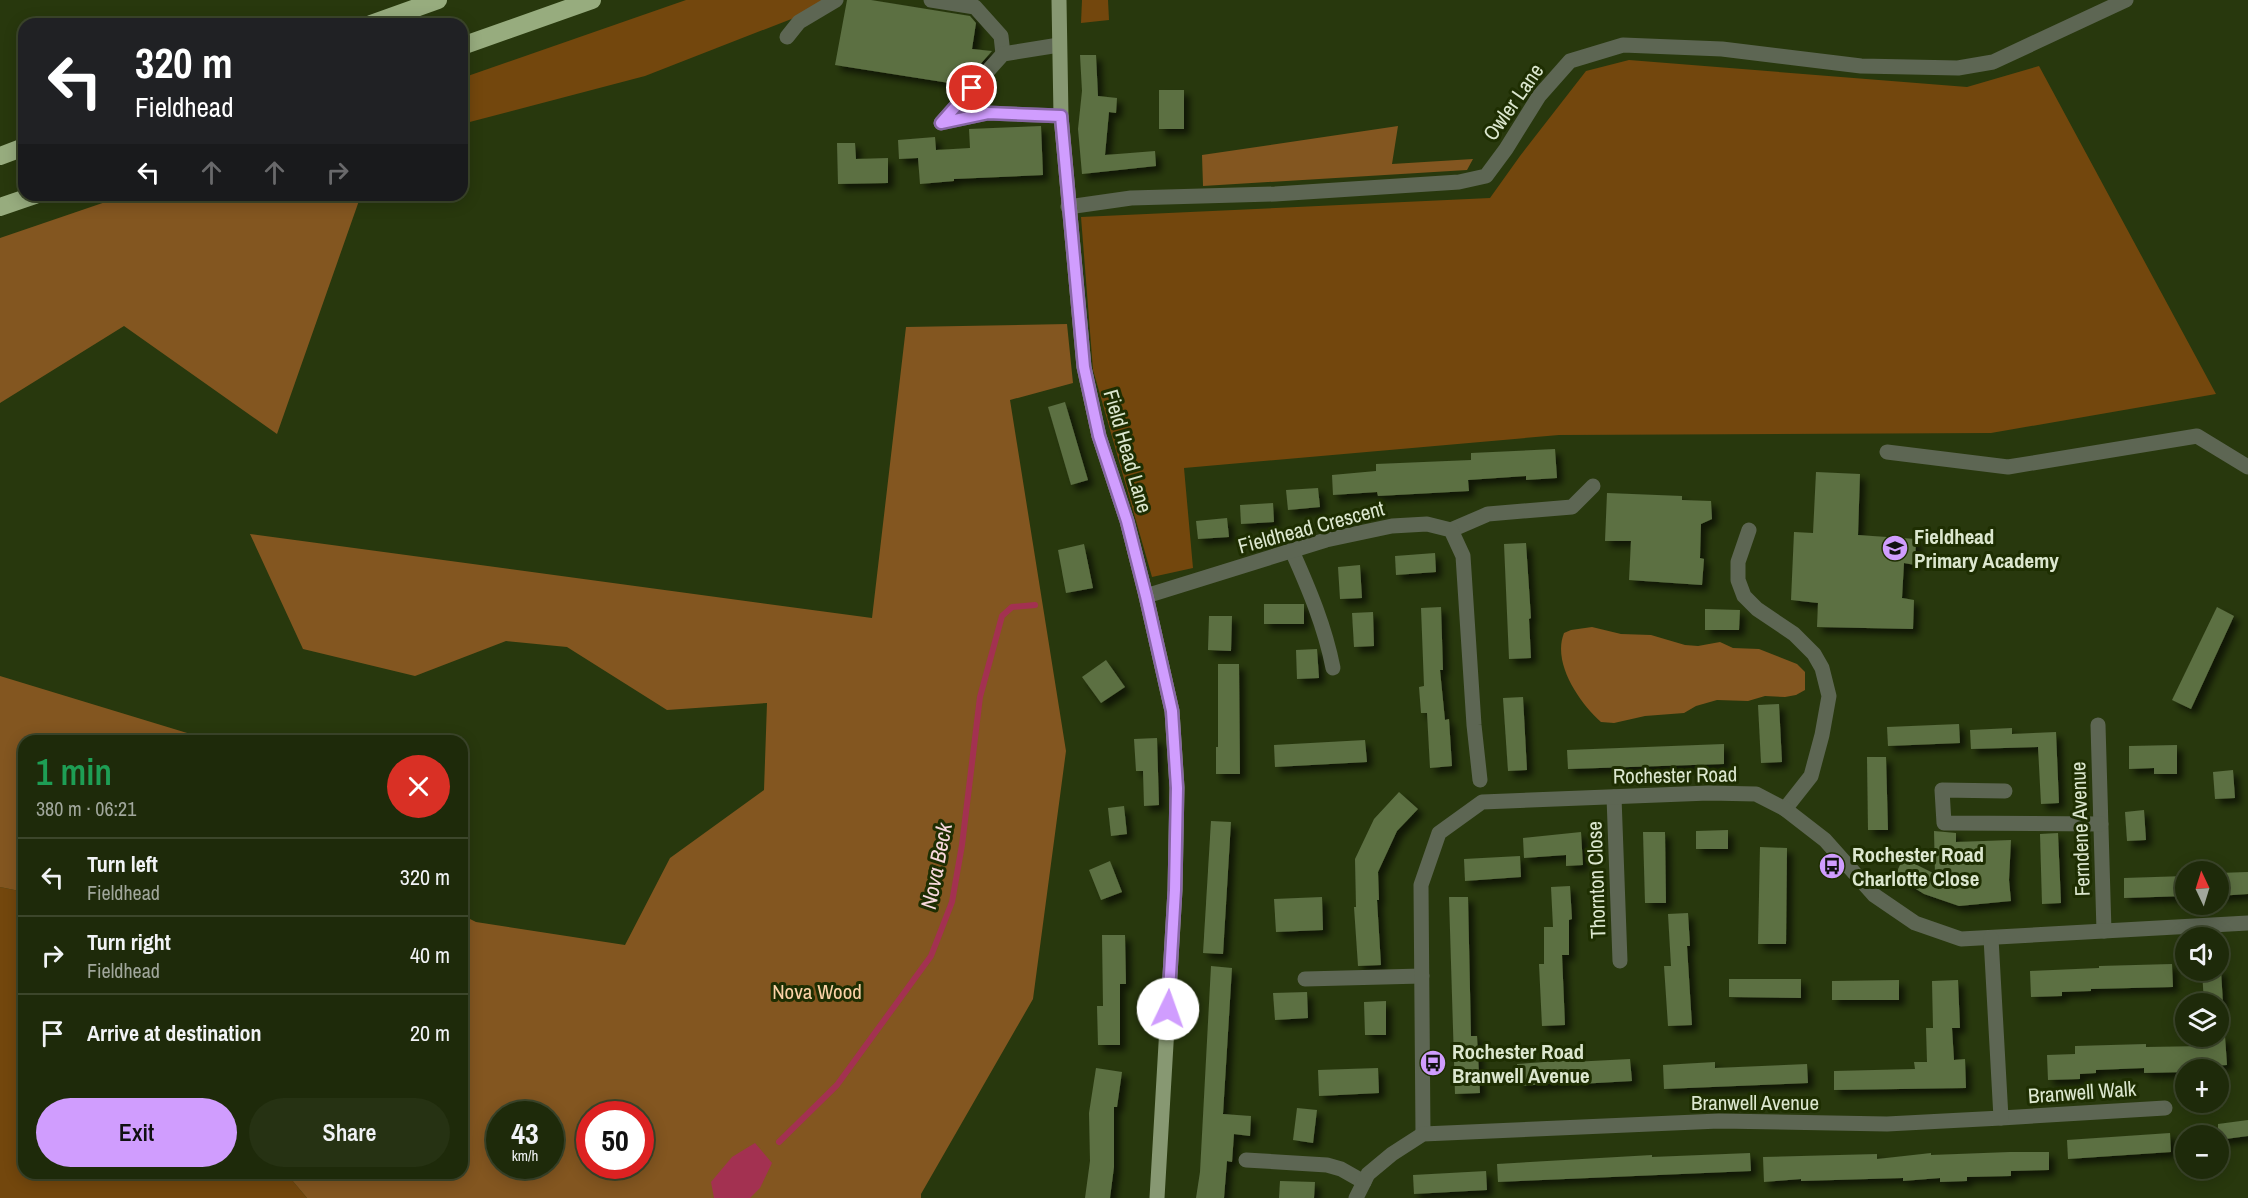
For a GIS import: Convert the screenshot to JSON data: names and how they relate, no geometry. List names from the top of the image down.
{
  "streets": {
    "main road": ["Field Head Lane"],
    "street": [
      "Owler Lane",
      "Fieldhead Crescent",
      "Rochester Road",
      "Ferndene Avenue",
      "Thornton Close",
      "Branwell Walk",
      "Branwell Avenue"
    ]
  },
  "crossings": [
    ["Owler Lane", "Field Head Lane"],
    ["Field Head Lane", "Fieldhead Crescent"],
    ["Rochester Road", "Ferndene Avenue"],
    ["Rochester Road", "Thornton Close"],
    ["Rochester Road", "Branwell Avenue"],
    ["Branwell Walk", "Branwell Avenue"]
  ],
  "water": ["Nova Beck"],
  "parks": ["Nova Wood"],
  "places": {
    "school or university": ["Fieldhead Primary Academy"],
    "bus stop": ["Rochester Road Charlotte Close", "Rochester Road Branwell Avenue"]
  },
  "north": "top",
  "page": {
    "turn": ["320 m", "Fieldhead"],
    "heading": ["1 min", "380 m · 06:21"],
    "list": [
      {
        "name": "Turn left",
        "note": "Fieldhead",
        "value": "320 m"
      },
      {
        "name": "Turn right",
        "note": "Fieldhead",
        "value": "40 m"
      },
      {
        "name": "Arrive at destination",
        "value": "20 m"
      }
    ],
    "map_buttons": ["+", "−"],
    "buttons": ["Exit", "Share"],
    "speed": "43 km/h",
    "limit": "50"
  }
}
